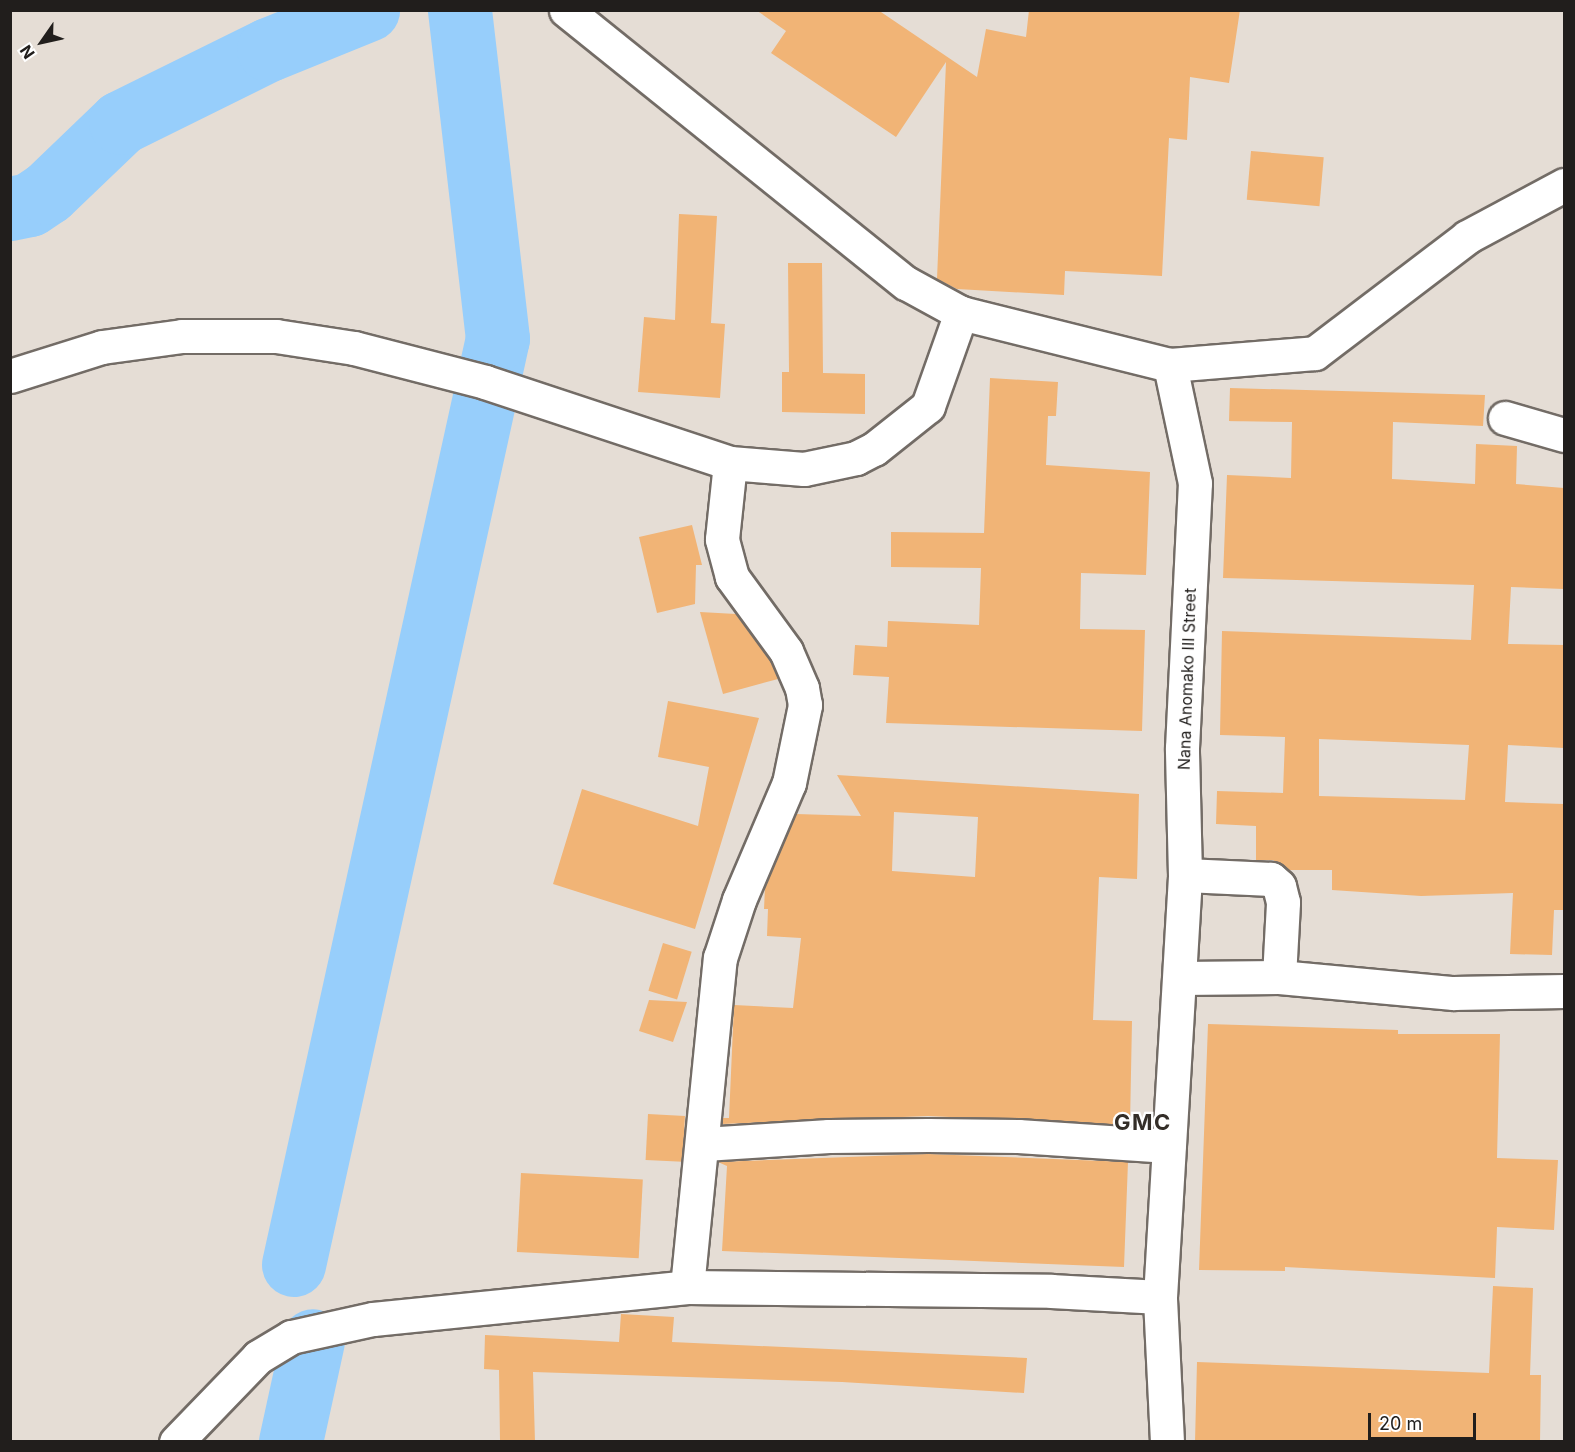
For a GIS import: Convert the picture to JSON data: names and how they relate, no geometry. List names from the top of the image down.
{
  "streets": {
    "street": ["Nana Anomako III Street"]
  },
  "districts": ["GMC"],
  "scale_bar": "20 m",
  "north": "bottom left"
}
